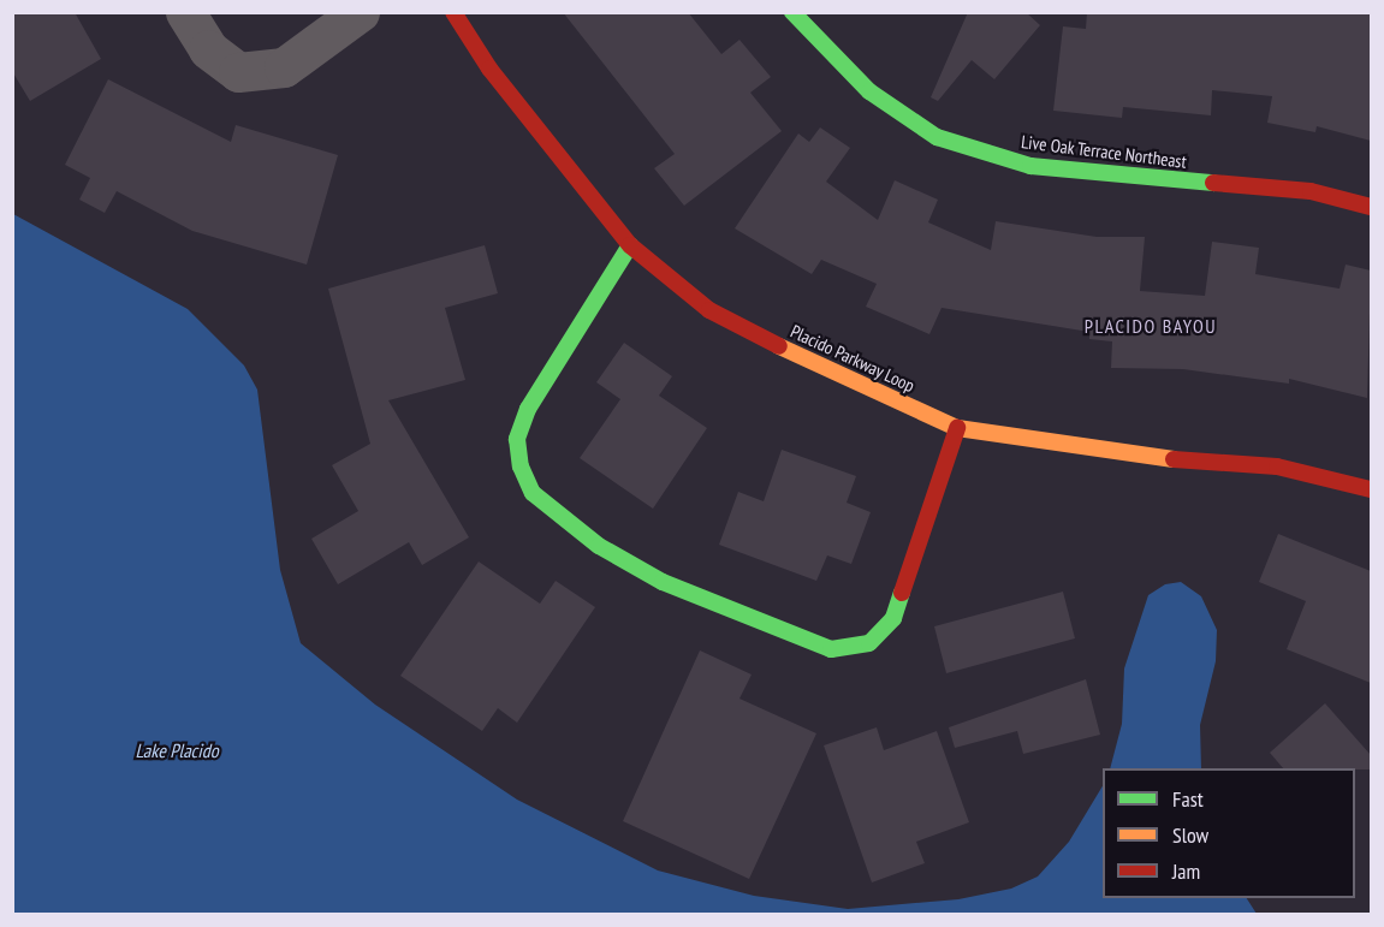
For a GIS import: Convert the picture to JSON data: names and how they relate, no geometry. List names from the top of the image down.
{
  "streets": {
    "street": ["Live Oak Terrace Northeast", "Placido Parkway Loop"]
  },
  "districts": ["PLACIDO BAYOU"],
  "water": ["Lake Placido"],
  "legend": ["Fast", "Slow", "Jam"]
}
